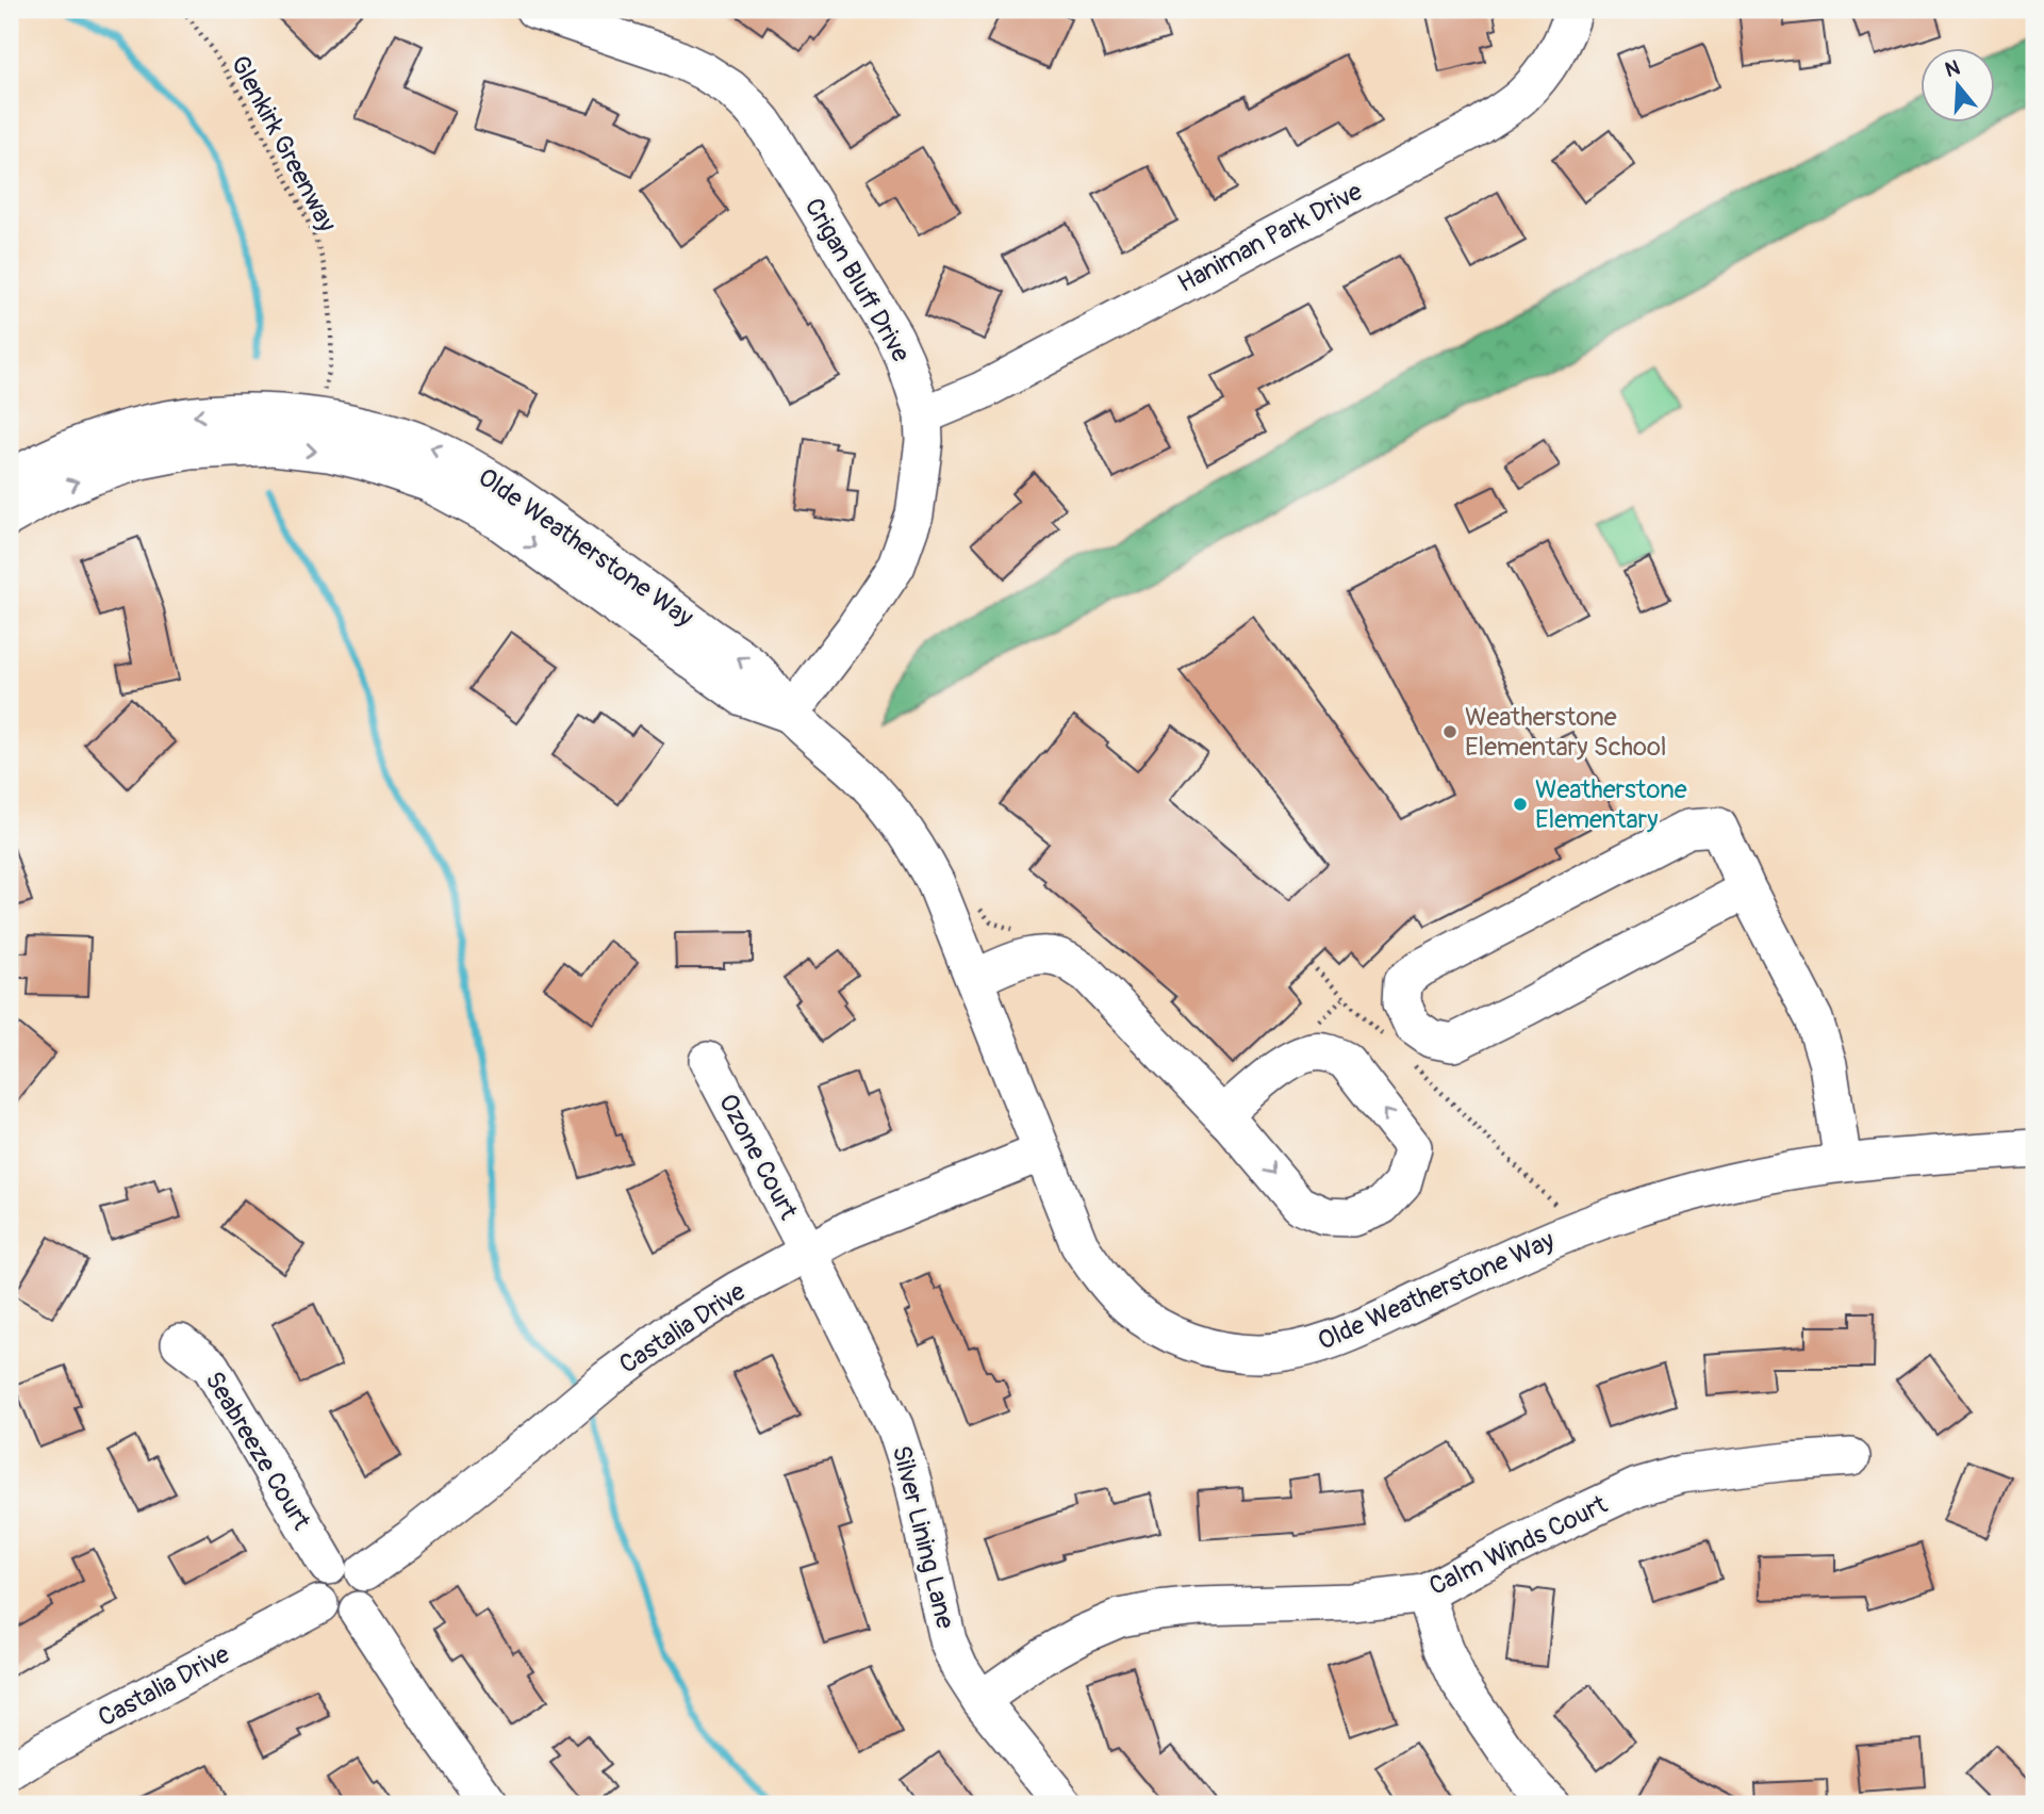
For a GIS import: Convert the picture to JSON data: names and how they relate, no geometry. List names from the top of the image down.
{
  "streets": {
    "street": [
      "Haniman Park Drive",
      "Crigan Bluff Drive",
      "Olde Weatherstone Way",
      "Ozone Court",
      "Castalia Drive",
      "Seabreeze Court",
      "Silver Lining Lane",
      "Calm Winds Court"
    ],
    "path": ["Glenkirk Greenway"]
  },
  "crossings": [
    ["Haniman Park Drive", "Crigan Bluff Drive"],
    ["Crigan Bluff Drive", "Olde Weatherstone Way"],
    ["Olde Weatherstone Way", "Castalia Drive"],
    ["Ozone Court", "Castalia Drive"],
    ["Ozone Court", "Silver Lining Lane"],
    ["Castalia Drive", "Seabreeze Court"],
    ["Castalia Drive", "Silver Lining Lane"],
    ["Silver Lining Lane", "Calm Winds Court"]
  ],
  "places": ["Weatherstone Elementary School", "Weatherstone Elementary"],
  "north": "top"
}
